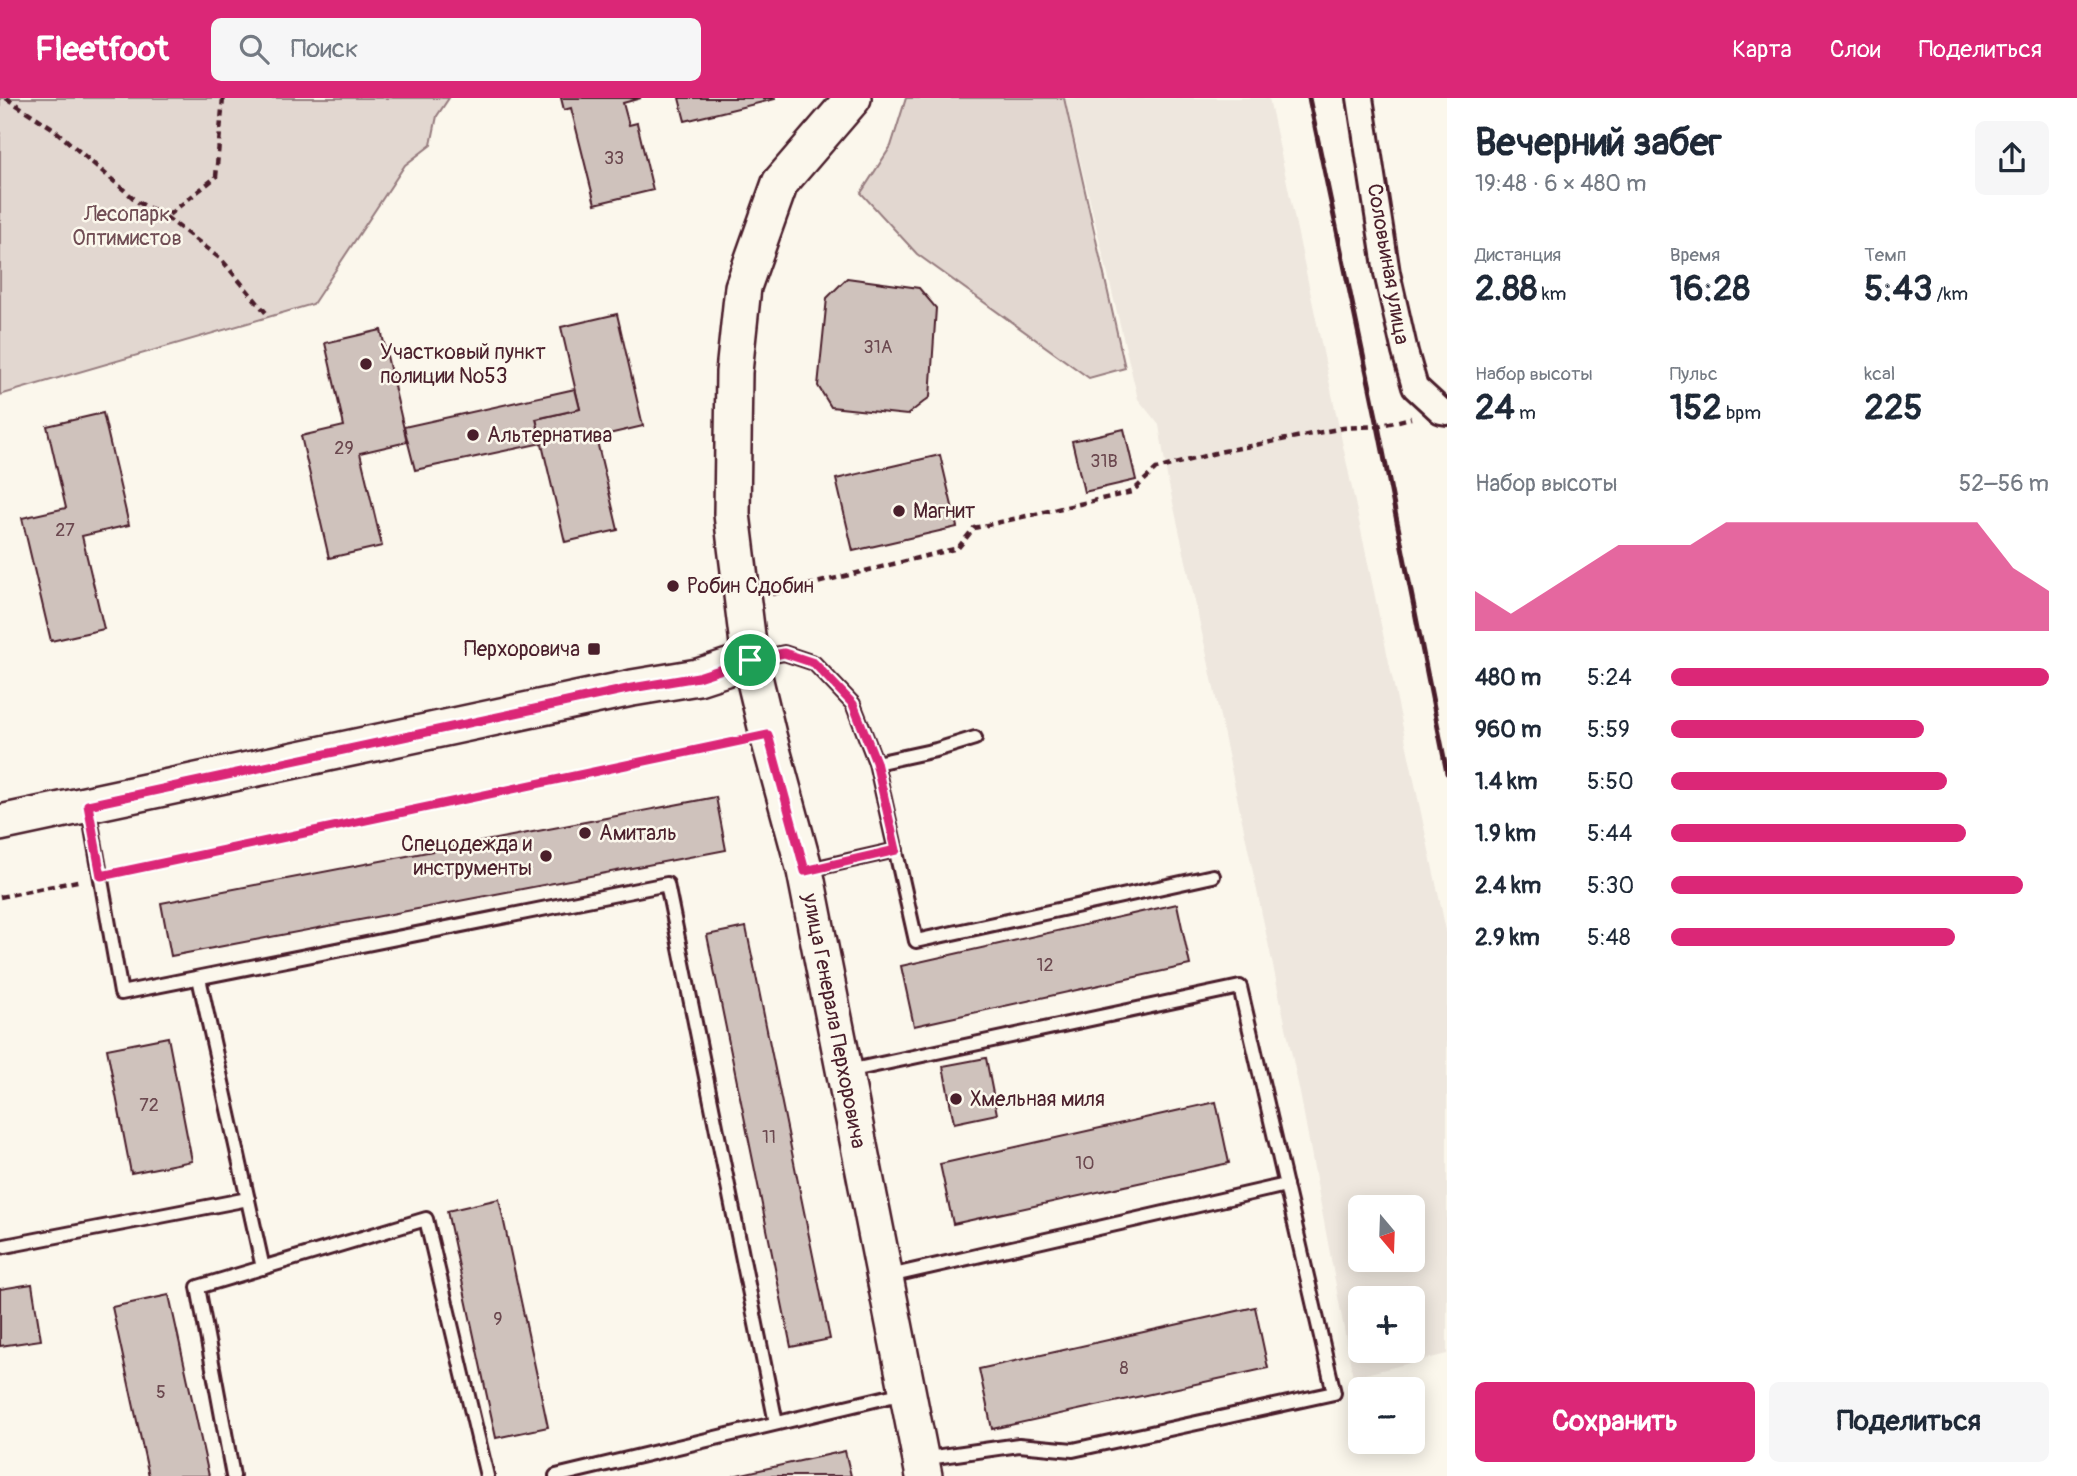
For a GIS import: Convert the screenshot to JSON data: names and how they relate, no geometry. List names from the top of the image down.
{
  "streets": {
    "street": ["Соловьиная улица", "улица Генерала Перхоровича"]
  },
  "parks": ["Лесопарк Оптимистов"],
  "places": {
    "other": [
      "Участковый пункт полиции №53",
      "Альтернатива",
      "Магнит",
      "Робин Сдобин",
      "Амиталь",
      "Спецодежда и инструменты",
      "Хмельная миля"
    ],
    "transit": ["Перхоровича"]
  },
  "house_numbers": [
    "33",
    "31А",
    "29",
    "31В",
    "27",
    "12",
    "72",
    "11",
    "10",
    "9",
    "8",
    "5"
  ],
  "north": "bottom",
  "page": {
    "header": "Fleetfoot",
    "search": "Поиск",
    "nav": ["Карта", "Слои", "Поделиться"],
    "heading": ["Вечерний забег", "19:48 · 6 × 480 m"],
    "stats": [
      ["Дистанция", "2.88 km"],
      ["Время", "16:28"],
      ["Темп", "5:43 /km"],
      ["Набор высоты", "24 m"],
      ["Пульс", "152 bpm"],
      ["kcal", "225"]
    ],
    "chart": ["Набор высоты", "52–56 m"],
    "list": [
      {
        "name": "480 m",
        "note": "5:24"
      },
      {
        "name": "960 m",
        "note": "5:59"
      },
      {
        "name": "1.4 km",
        "note": "5:50"
      },
      {
        "name": "1.9 km",
        "note": "5:44"
      },
      {
        "name": "2.4 km",
        "note": "5:30"
      },
      {
        "name": "2.9 km",
        "note": "5:48"
      }
    ],
    "map_buttons": ["+", "−"],
    "buttons": ["Сохранить", "Поделиться"]
  }
}
